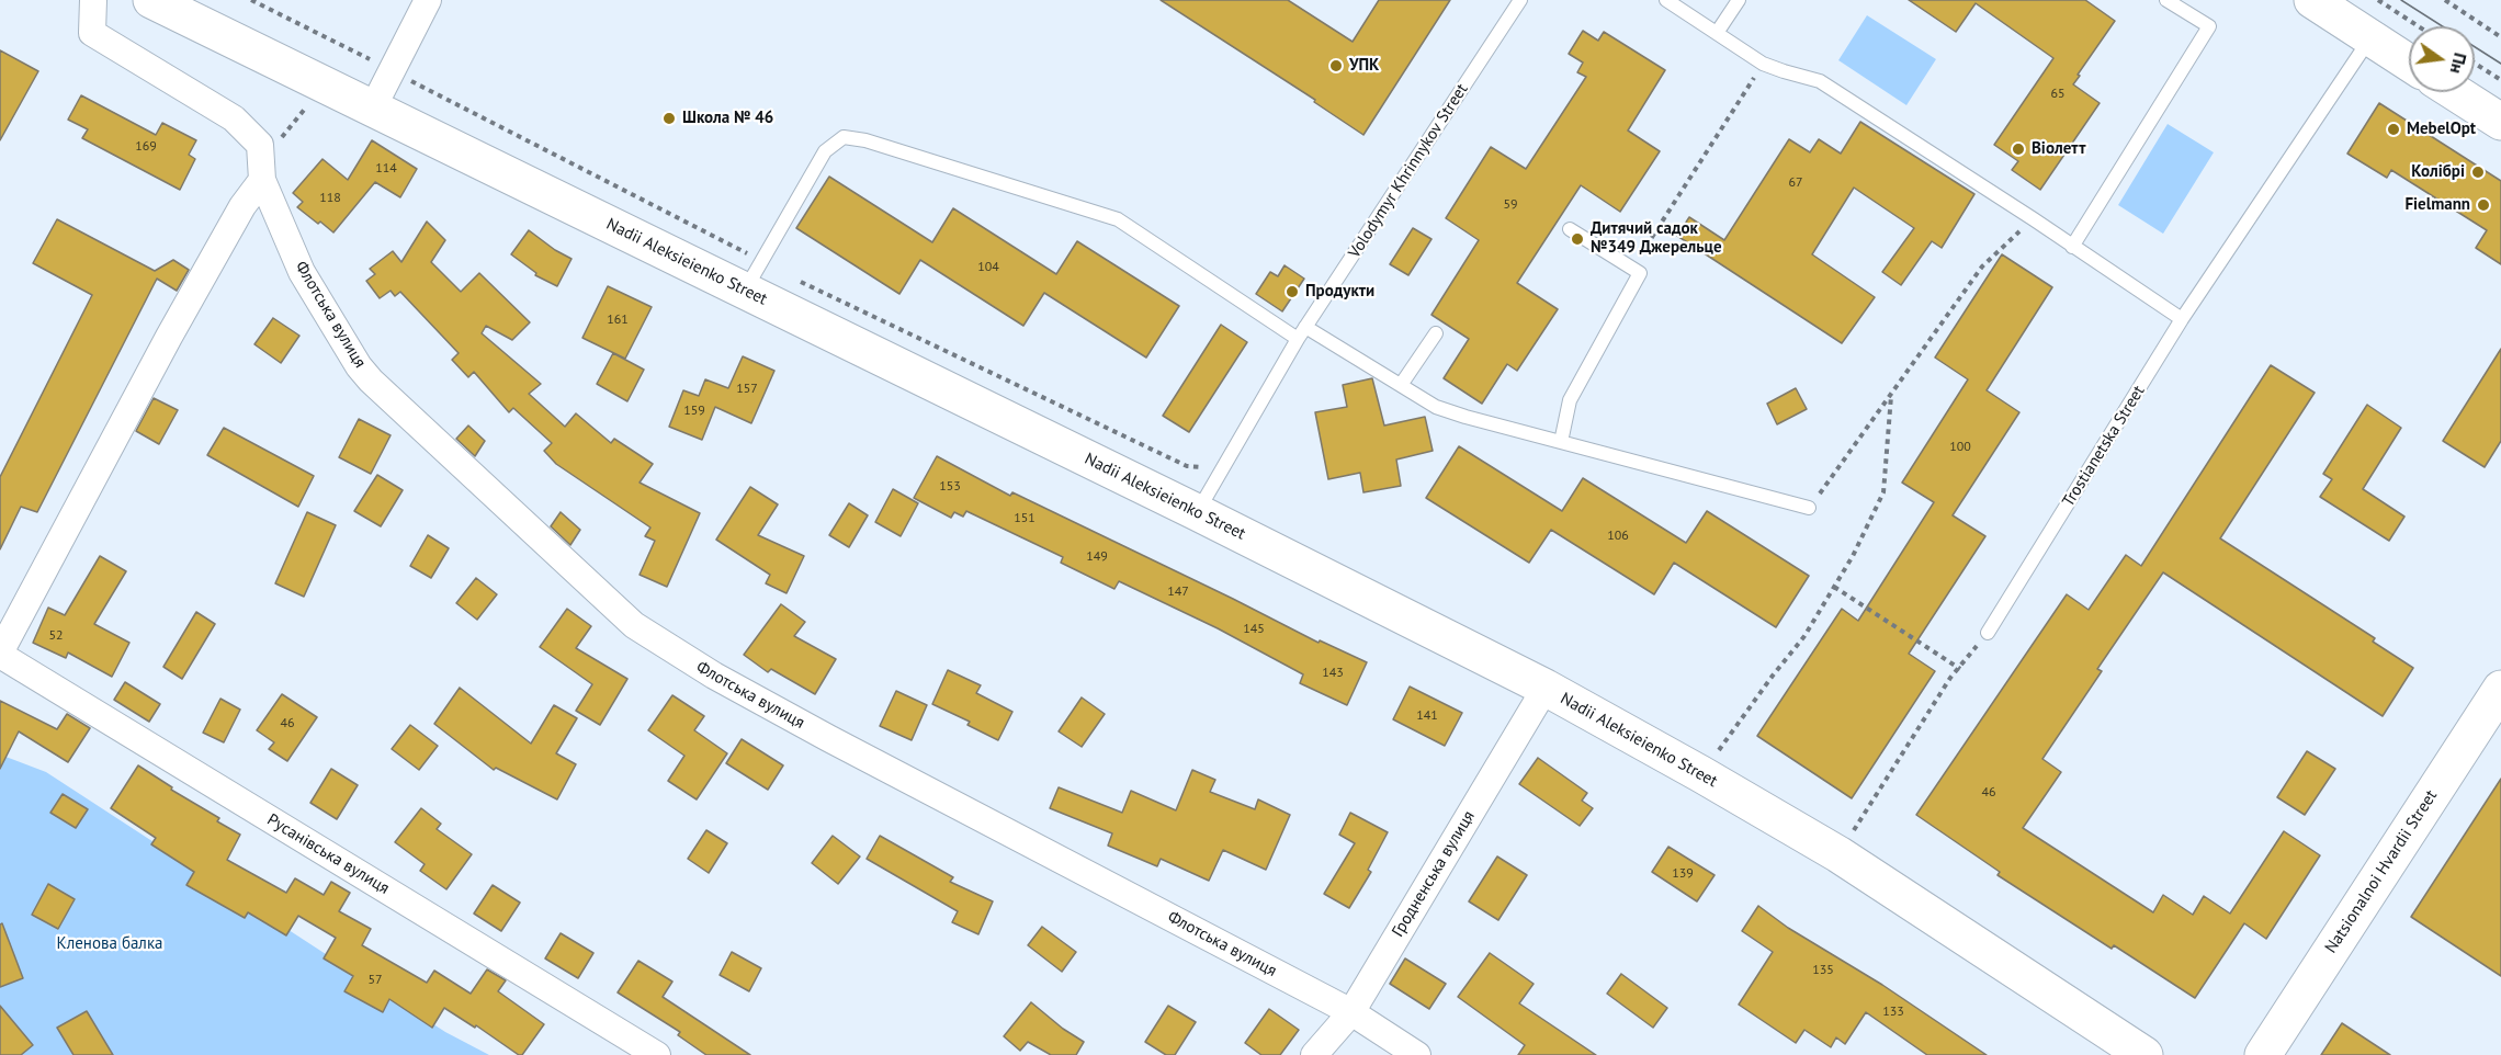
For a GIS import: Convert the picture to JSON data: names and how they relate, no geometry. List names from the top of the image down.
{
  "streets": {
    "street": [
      "Nadii Aleksieienko Street",
      "Флотська вулиця",
      "Русанівська вулиця",
      "Natsionalnoi Hvardii Street",
      "Гродненська вулиця"
    ],
    "lane": ["Volodymyr Khrinnykov Street", "Trostianetska Street"]
  },
  "crossings": [
    ["Volodymyr Khrinnykov Street", "Nadii Aleksieienko Street"],
    ["Nadii Aleksieienko Street", "Гродненська вулиця"],
    ["Флотська вулиця", "Гродненська вулиця"]
  ],
  "parks": ["Кленова балка"],
  "places": [
    "УПК",
    "Школа № 46",
    "MebelOpt",
    "Віолетт",
    "Колібрі",
    "Fielmann",
    "Дитячий садок №349 Джерельце",
    "Продукти"
  ],
  "house_numbers": [
    "65",
    "169",
    "114",
    "67",
    "118",
    "59",
    "104",
    "161",
    "157",
    "159",
    "100",
    "153",
    "151",
    "106",
    "149",
    "147",
    "145",
    "52",
    "143",
    "141",
    "46",
    "46",
    "139",
    "135",
    "57",
    "133"
  ],
  "north": "right"
}
